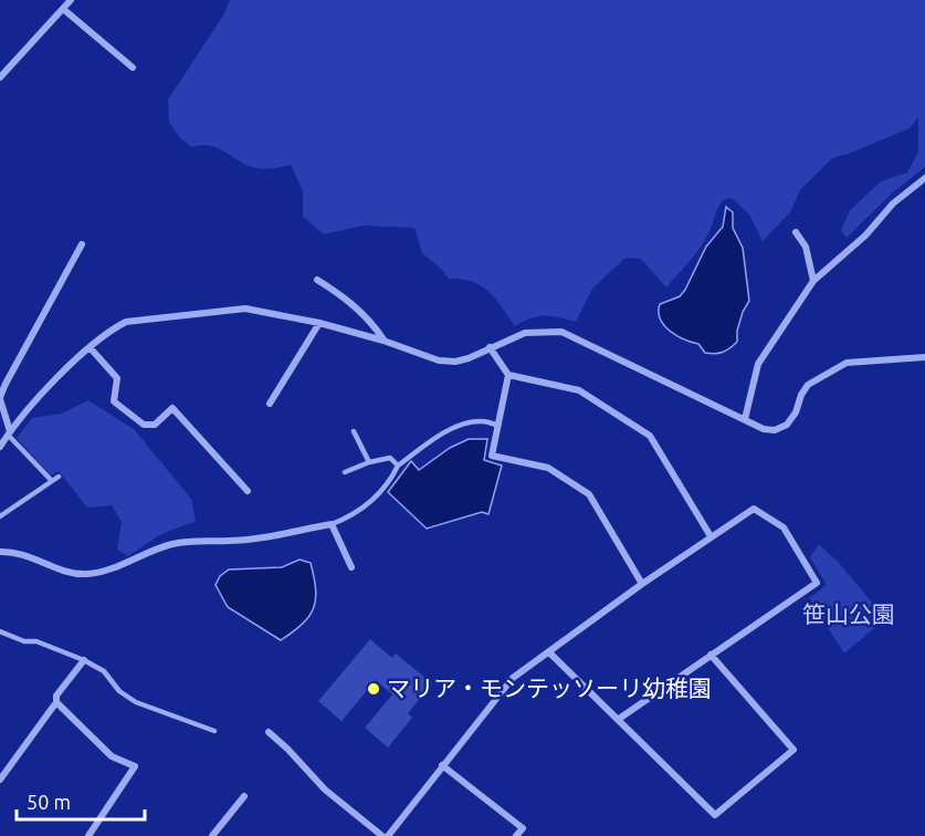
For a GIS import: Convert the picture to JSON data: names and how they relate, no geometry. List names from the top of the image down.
{
  "parks": ["笹山公園"],
  "places": ["マリア・モンテッソーリ幼稚園"],
  "scale_bar": "50 m"
}
